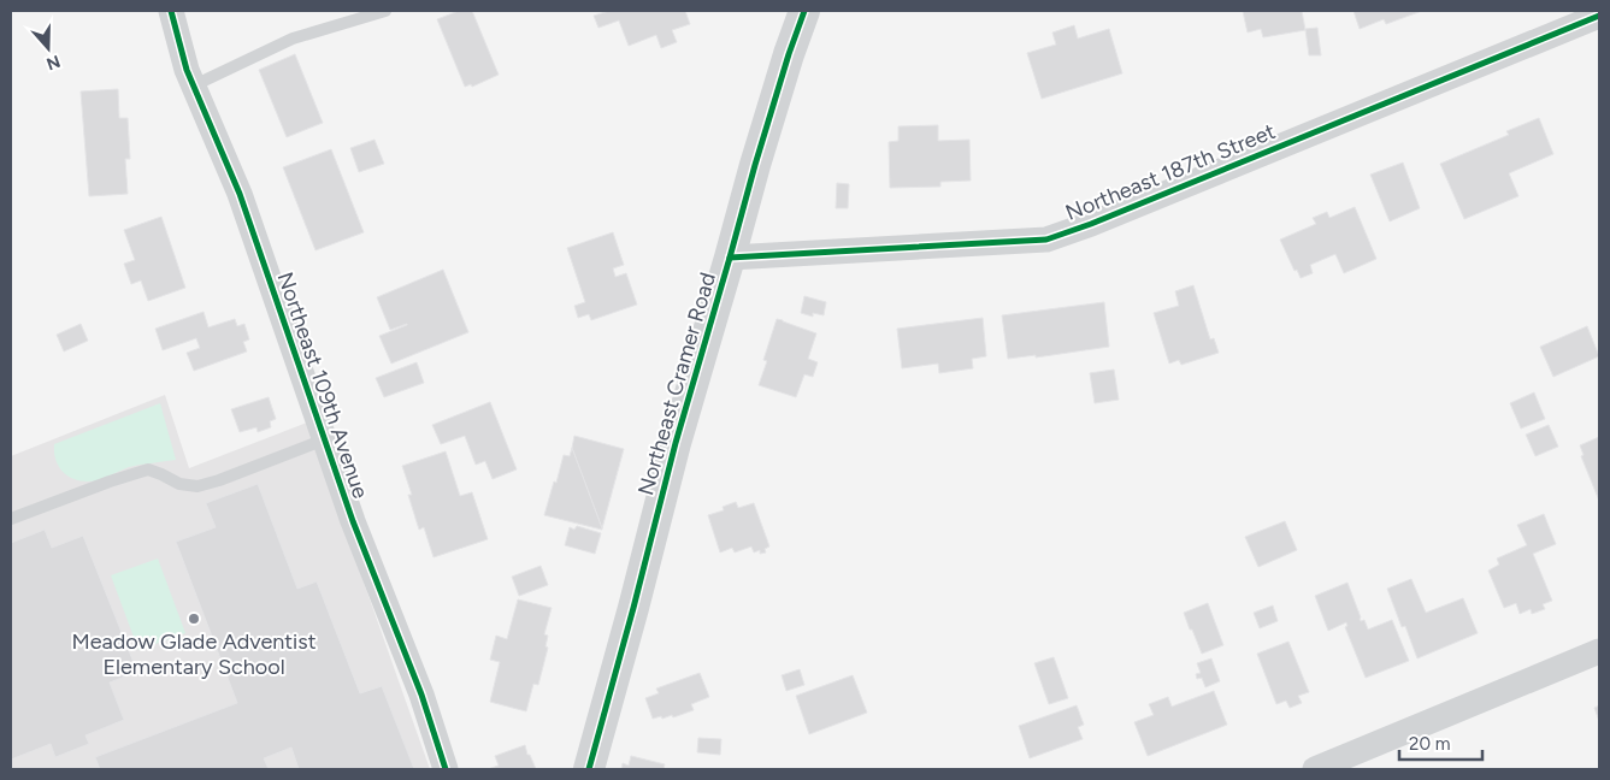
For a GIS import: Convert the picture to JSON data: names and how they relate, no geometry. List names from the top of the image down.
{
  "streets": {
    "street": ["Northeast 187th Street", "Northeast Cramer Road", "Northeast 109th Avenue"]
  },
  "crossings": [
    ["Northeast 187th Street", "Northeast Cramer Road"]
  ],
  "places": ["Meadow Glade Adventist Elementary School"],
  "scale_bar": "20 m",
  "north": "bottom"
}
